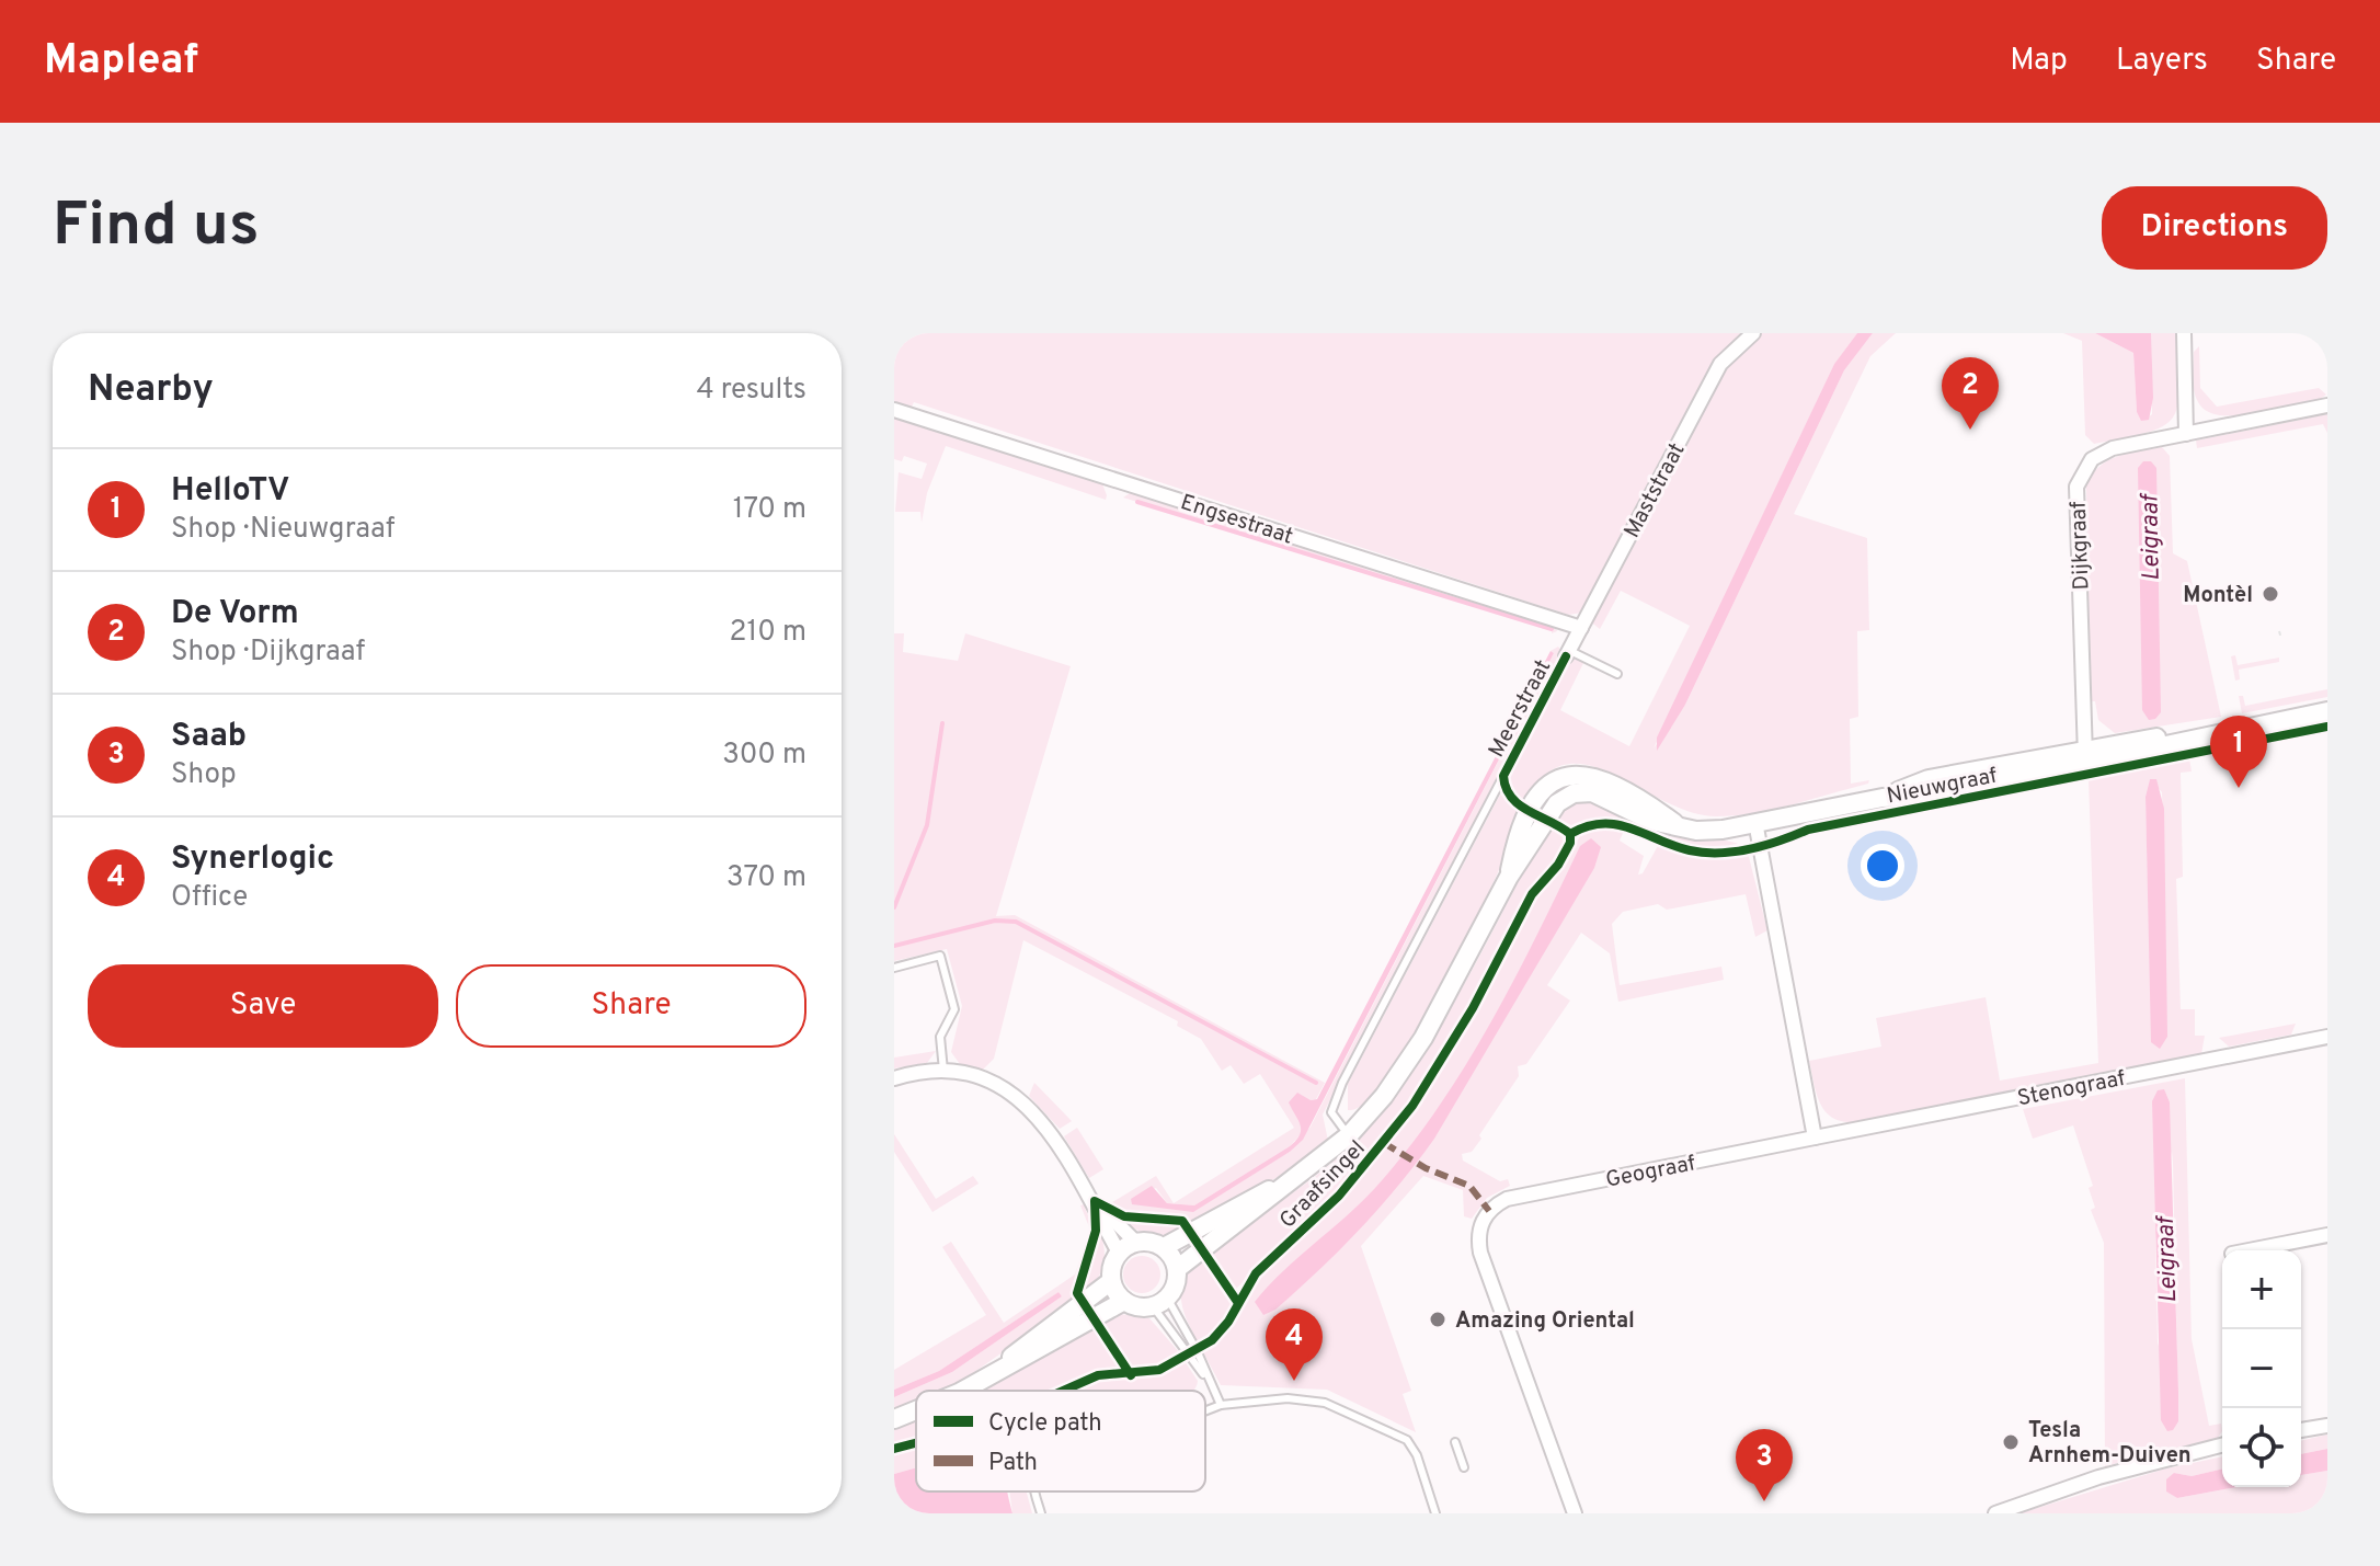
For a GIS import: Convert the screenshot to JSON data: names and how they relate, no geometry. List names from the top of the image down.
{
  "streets": {
    "street": [
      "Maststraat",
      "Engsestraat",
      "Dijkgraaf",
      "Nieuwgraaf",
      "Stenograaf",
      "Geograaf",
      "Graafsingel"
    ],
    "lane": ["Meerstraat"]
  },
  "crossings": [
    ["Maststraat", "Engsestraat"],
    ["Dijkgraaf", "Nieuwgraaf"],
    ["Meerstraat", "Graafsingel"],
    ["Nieuwgraaf", "Graafsingel"],
    ["Stenograaf", "Geograaf"]
  ],
  "water": ["Leigraaf"],
  "places": ["Montèl", "Amazing Oriental", "Tesla Arnhem-Duiven"],
  "legend": ["Cycle path", "Path"],
  "page": {
    "header": "Mapleaf",
    "nav": ["Map", "Layers", "Share"],
    "buttons": [
      "Directions",
      ["Save", "Share"]
    ],
    "title": "Find us",
    "heading": ["Nearby", "4 results"],
    "pins": [
      "2",
      "1",
      "4",
      "3"
    ],
    "list": [
      {
        "mark": "1",
        "name": "HelloTV",
        "note": "Shop · Nieuwgraaf",
        "value": "170 m"
      },
      {
        "mark": "2",
        "name": "De Vorm",
        "note": "Shop · Dijkgraaf",
        "value": "210 m"
      },
      {
        "mark": "3",
        "name": "Saab",
        "note": "Shop",
        "value": "300 m"
      },
      {
        "mark": "4",
        "name": "Synerlogic",
        "note": "Office",
        "value": "370 m"
      }
    ],
    "map_buttons": ["+", "−"]
  }
}
